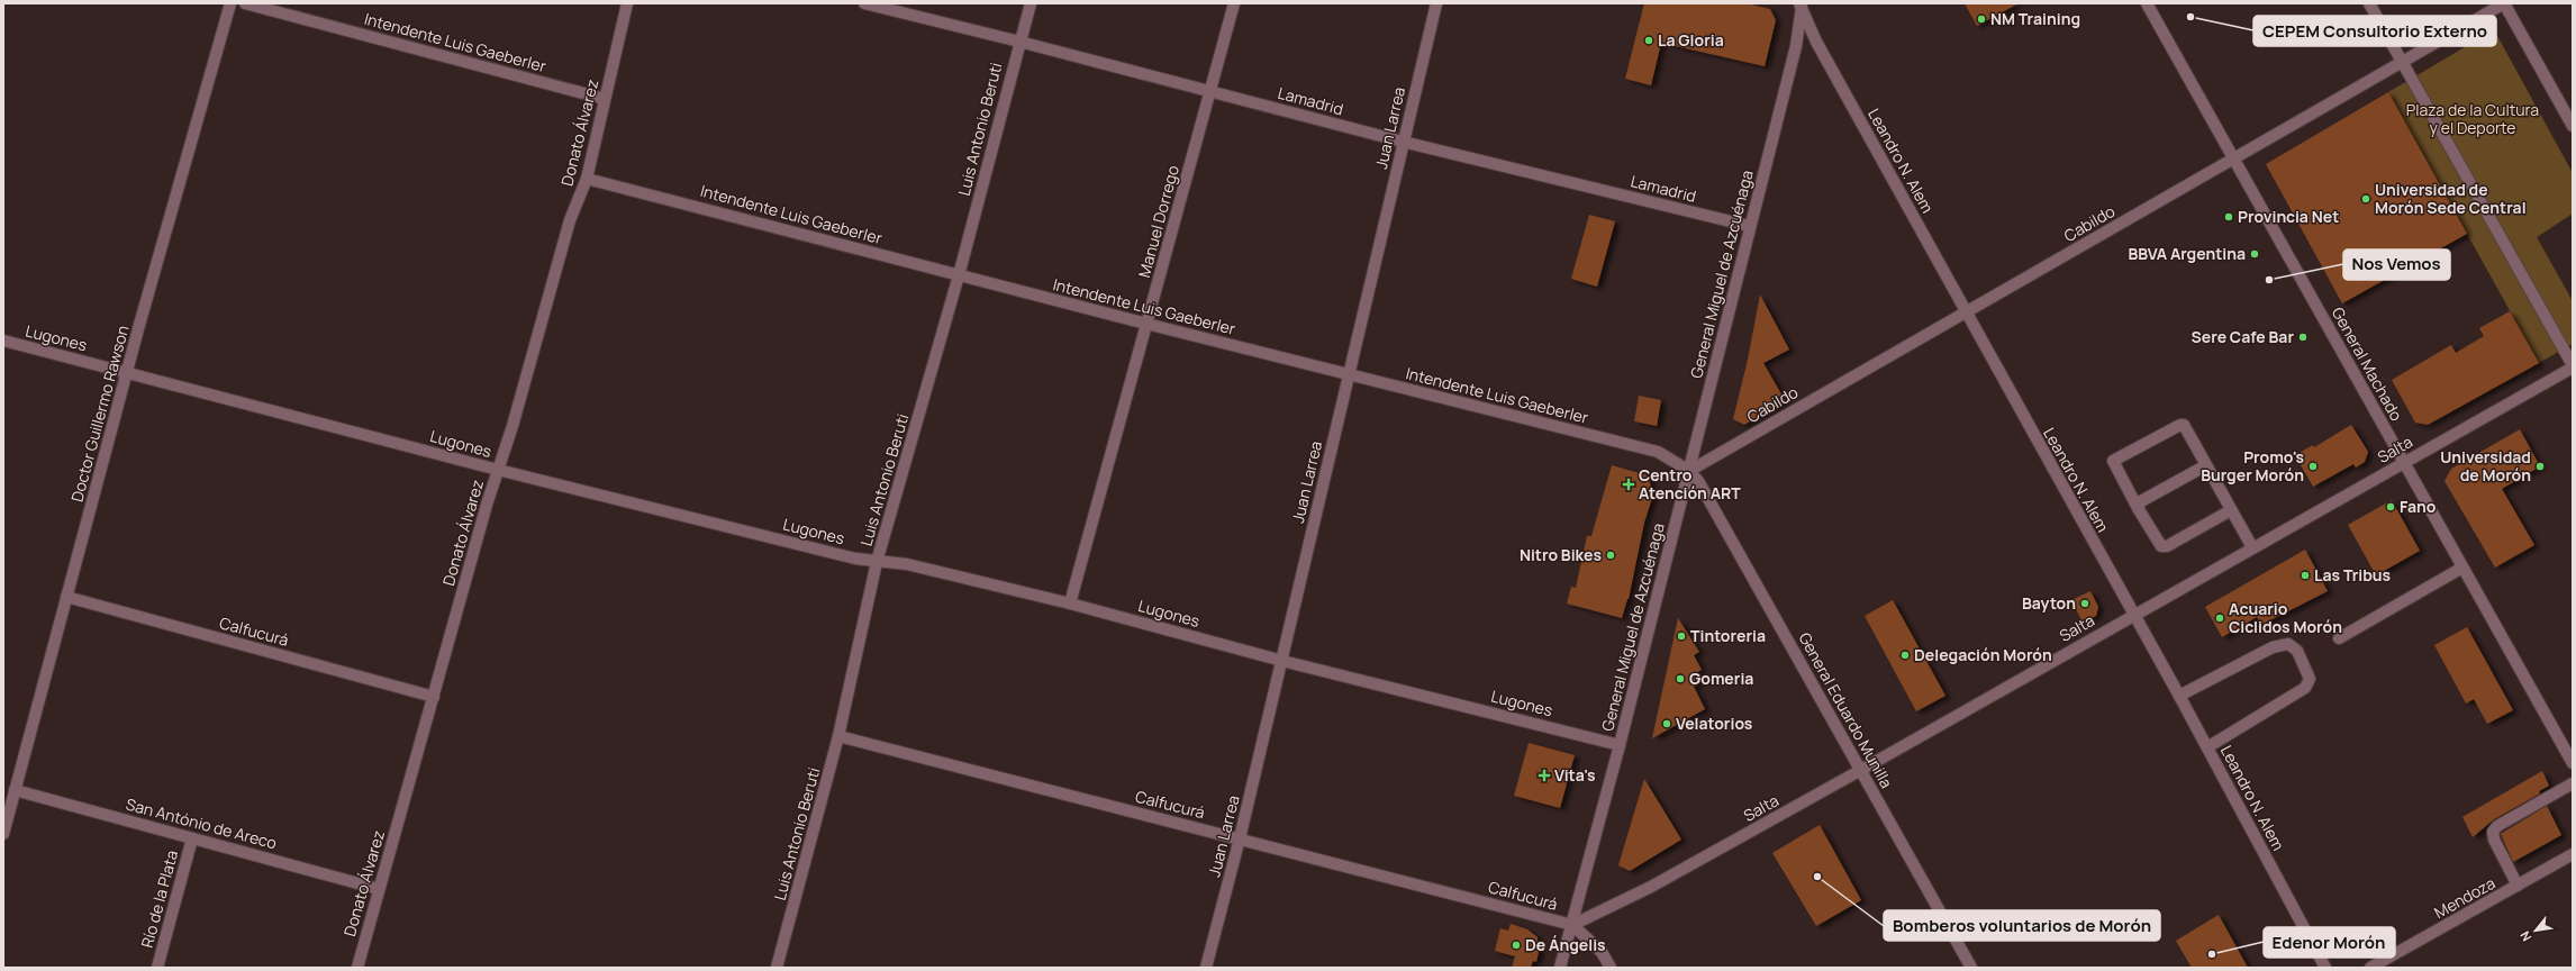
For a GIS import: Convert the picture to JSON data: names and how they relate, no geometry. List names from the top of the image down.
{
  "streets": {
    "street": [
      "Intendente Luis Gaeberler",
      "Lamadrid",
      "Juan Larrea",
      "Luis Antonio Beruti",
      "Donato Álvarez",
      "Leandro N. Alem",
      "Manuel Dorrego",
      "Cabildo",
      "General Miguel de Azcuénaga",
      "Lugones",
      "General Machado",
      "Doctor Guillermo Rawson",
      "Salta",
      "Calfucurá",
      "General Eduardo Munilla",
      "San António de Areco",
      "Mendoza",
      "Río de la Plata"
    ]
  },
  "crossings": [
    ["Intendente Luis Gaeberler", "Juan Larrea"],
    ["Intendente Luis Gaeberler", "Luis Antonio Beruti"],
    ["Intendente Luis Gaeberler", "Donato Álvarez"],
    ["Intendente Luis Gaeberler", "Manuel Dorrego"],
    ["Intendente Luis Gaeberler", "Cabildo"],
    ["Intendente Luis Gaeberler", "General Miguel de Azcuénaga"],
    ["Intendente Luis Gaeberler", "General Eduardo Munilla"],
    ["Lamadrid", "Juan Larrea"],
    ["Lamadrid", "Luis Antonio Beruti"],
    ["Lamadrid", "Manuel Dorrego"],
    ["Lamadrid", "General Miguel de Azcuénaga"],
    ["Juan Larrea", "Lugones"],
    ["Juan Larrea", "Calfucurá"],
    ["Luis Antonio Beruti", "Lugones"],
    ["Luis Antonio Beruti", "Calfucurá"],
    ["Donato Álvarez", "Lugones"],
    ["Donato Álvarez", "Calfucurá"],
    ["Donato Álvarez", "San António de Areco"],
    ["Leandro N. Alem", "Cabildo"],
    ["Leandro N. Alem", "General Miguel de Azcuénaga"],
    ["Leandro N. Alem", "Salta"],
    ["Manuel Dorrego", "Lugones"],
    ["Cabildo", "General Miguel de Azcuénaga"],
    ["Cabildo", "General Machado"],
    ["Cabildo", "General Eduardo Munilla"],
    ["General Miguel de Azcuénaga", "Lugones"],
    ["General Miguel de Azcuénaga", "Salta"],
    ["General Miguel de Azcuénaga", "Calfucurá"],
    ["General Miguel de Azcuénaga", "General Eduardo Munilla"],
    ["Lugones", "Doctor Guillermo Rawson"],
    ["General Machado", "Salta"],
    ["Doctor Guillermo Rawson", "Calfucurá"],
    ["Doctor Guillermo Rawson", "San António de Areco"],
    ["Salta", "Calfucurá"],
    ["Salta", "General Eduardo Munilla"],
    ["San António de Areco", "Río de la Plata"]
  ],
  "parks": ["Plaza de la Cultura y el Deporte"],
  "places": {
    "other": [
      "CEPEM Consultorio Externo",
      "NM Training",
      "La Gloria",
      "Universidad de Morón Sede Central",
      "Provincia Net",
      "BBVA Argentina",
      "Nos Vemos",
      "Sere Cafe Bar",
      "Promo's Burger Morón",
      "Universidad de Morón",
      "Fano",
      "Nitro Bikes",
      "Las Tribus",
      "Bayton",
      "Acuario Ciclidos Morón",
      "Tintoreria",
      "Delegación Morón",
      "Gomeria",
      "Velatorios",
      "Bomberos voluntarios de Morón",
      "De Ángelis",
      "Edenor Morón"
    ],
    "health": ["Centro Atención ART", "Vita's"]
  },
  "north": "bottom left"
}
